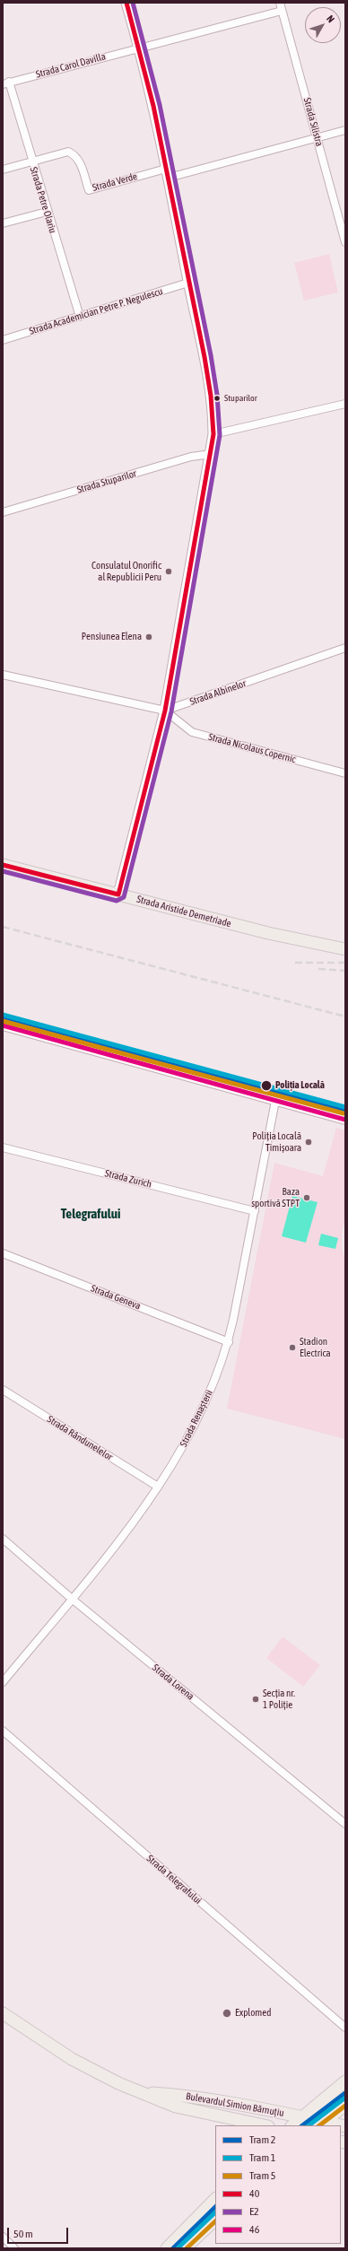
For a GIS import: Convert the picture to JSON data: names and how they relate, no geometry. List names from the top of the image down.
{
  "streets": {
    "main road": ["Strada Aristide Demetriade", "Bulevardul Simion Bărnuțiu"],
    "street": [
      "Strada Carol Davilla",
      "Strada Silistra",
      "Strada Verde",
      "Strada Petre Olariu",
      "Strada Academician Petre P. Negulescu",
      "Strada Stuparilor",
      "Strada Albinelor",
      "Strada Nicolaus Copernic",
      "Strada Zurich",
      "Strada Geneva",
      "Strada Renașterii",
      "Strada Rândunelelor",
      "Strada Lorena",
      "Strada Telegrafului"
    ]
  },
  "crossings": [
    ["Strada Carol Davilla", "Strada Silistra"],
    ["Strada Carol Davilla", "Strada Petre Olariu"],
    ["Strada Silistra", "Strada Verde"],
    ["Strada Verde", "Strada Petre Olariu"],
    ["Strada Petre Olariu", "Strada Academician Petre P. Negulescu"],
    ["Strada Albinelor", "Strada Nicolaus Copernic"],
    ["Strada Zurich", "Strada Renașterii"],
    ["Strada Geneva", "Strada Renașterii"],
    ["Strada Renașterii", "Strada Rândunelelor"],
    ["Strada Renașterii", "Strada Lorena"]
  ],
  "districts": ["Telegrafului"],
  "places": [
    "Stuparilor",
    "Consulatul Onorific al Republicii Peru",
    "Pensiunea Elena",
    "Poliția Locală",
    "Poliția Locală Timișoara",
    "Baza sportivă STPT",
    "Stadion Electrica",
    "Secția nr. 1 Poliție",
    "Explomed"
  ],
  "lines": [
    "transit line 40",
    "transit line E2",
    "tram line 1",
    "tram line 2",
    "tram line 5",
    "transit line 46"
  ],
  "legend": [
    "Tram 2",
    "Tram 1",
    "Tram 5",
    "40",
    "E2",
    "46"
  ],
  "scale_bar": "50 m",
  "north": "top right"
}
